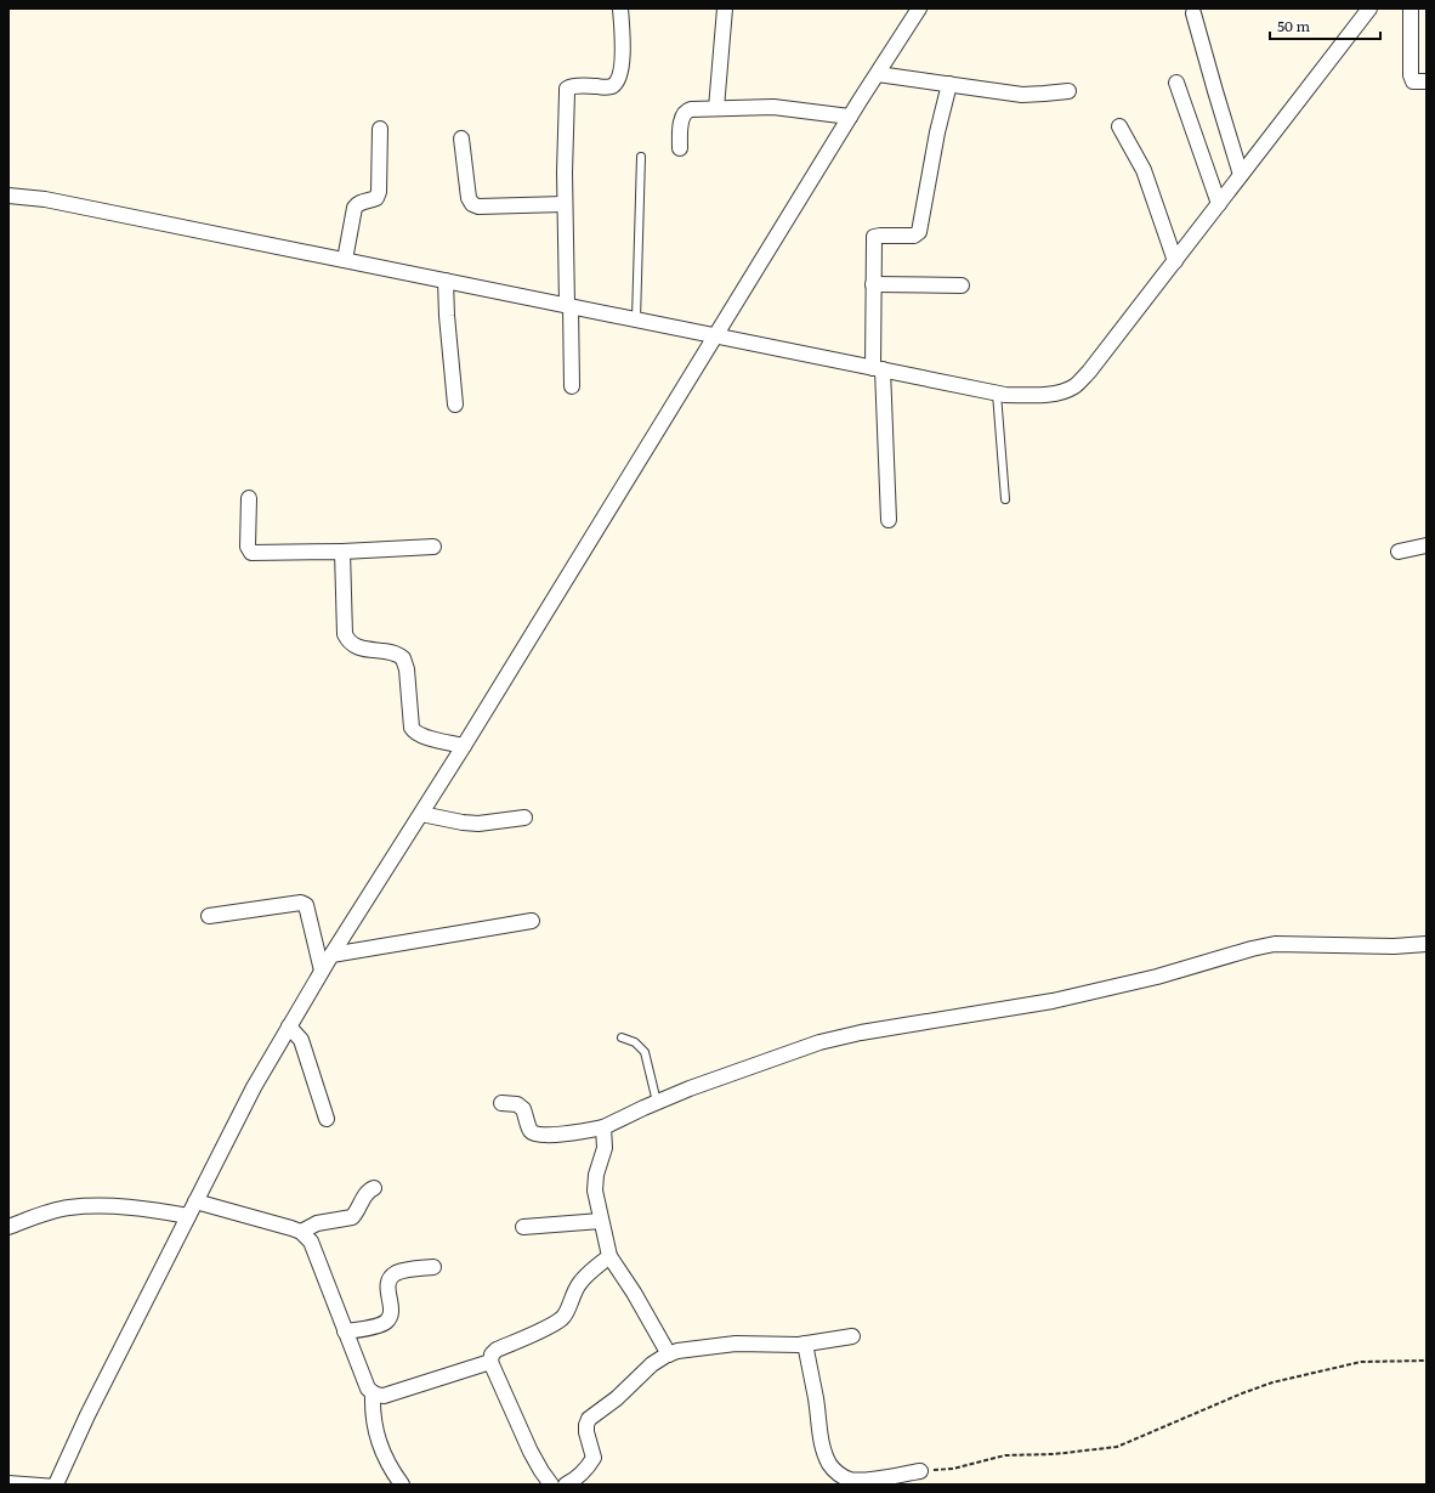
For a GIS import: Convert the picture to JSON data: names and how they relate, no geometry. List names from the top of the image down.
{
  "scale_bar": "50 m"
}
